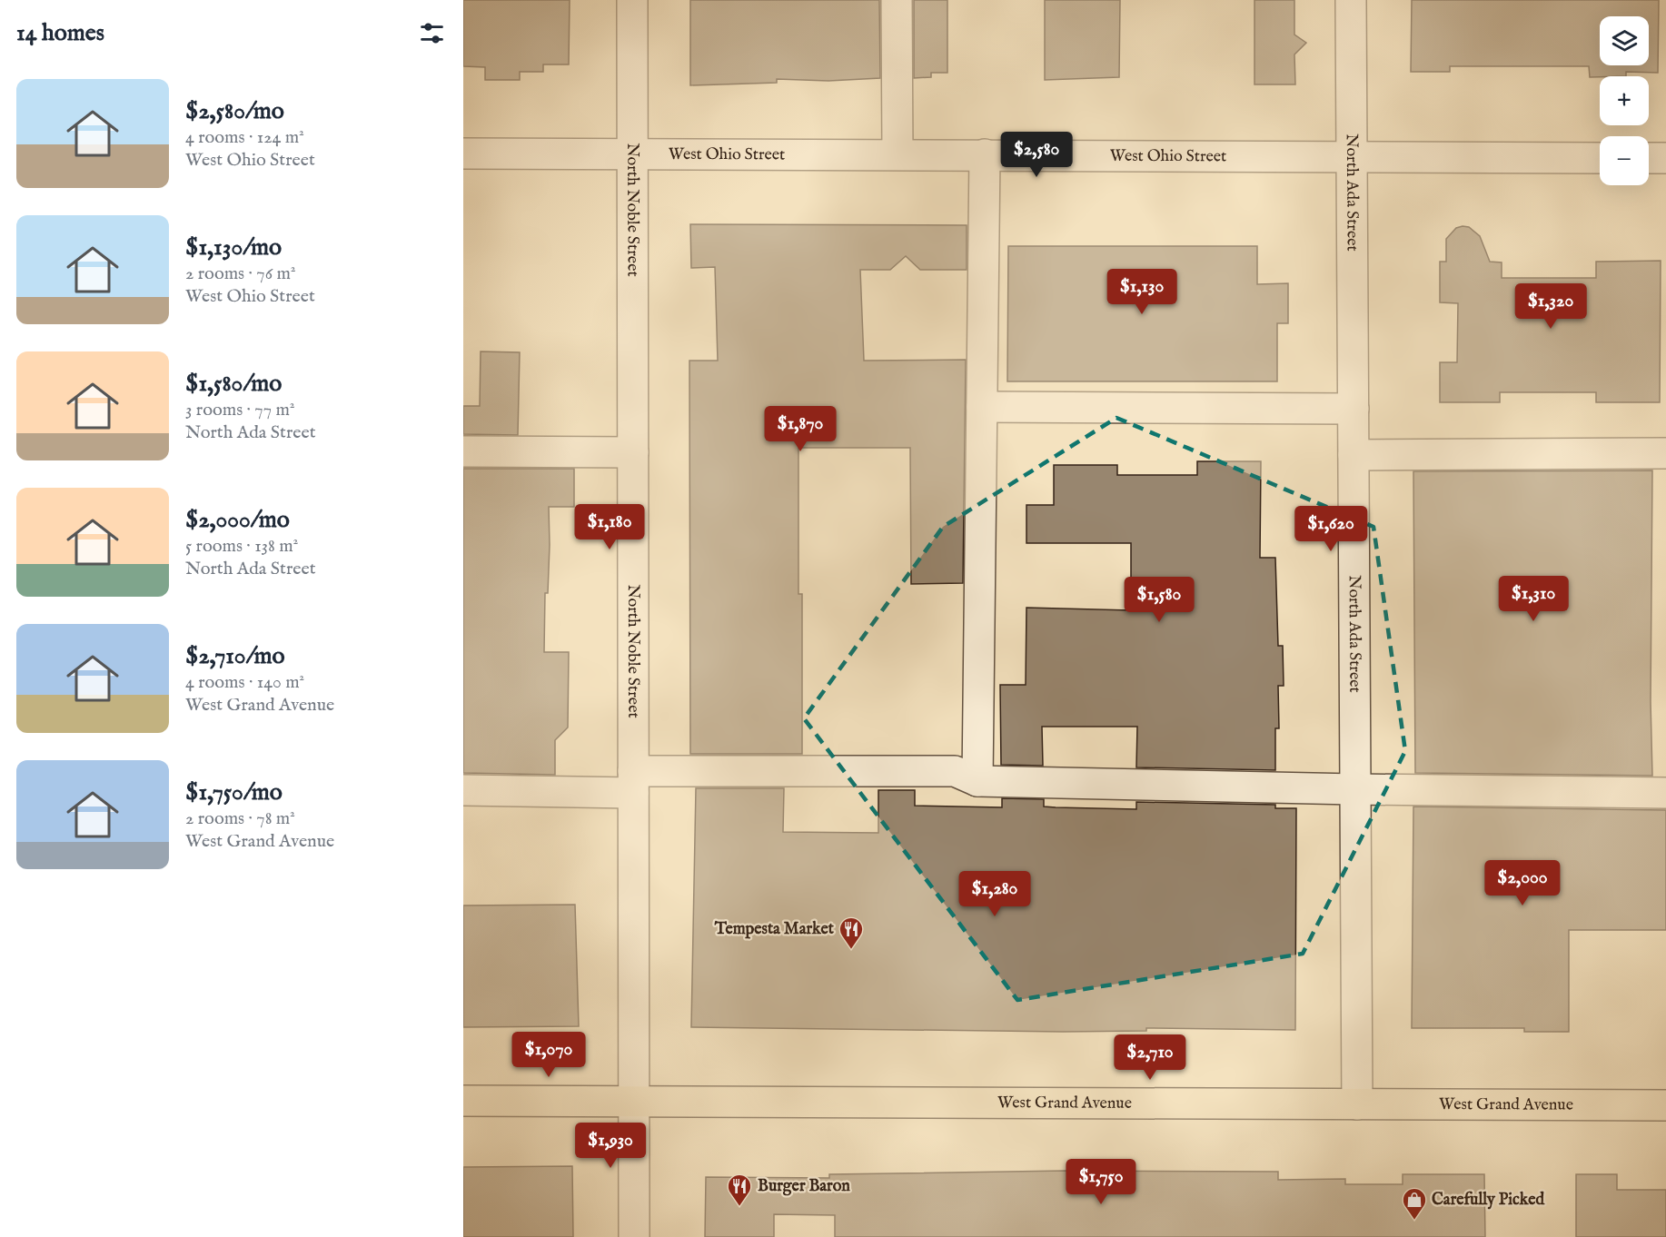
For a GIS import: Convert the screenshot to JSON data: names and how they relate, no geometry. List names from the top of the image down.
{
  "streets": {
    "main road": ["West Grand Avenue"],
    "street": ["West Ohio Street", "North Ada Street", "North Noble Street"]
  },
  "crossings": [
    ["West Ohio Street", "North Ada Street"],
    ["West Ohio Street", "North Noble Street"],
    ["North Ada Street", "West Grand Avenue"],
    ["North Noble Street", "West Grand Avenue"]
  ],
  "places": {
    "restaurant": ["Tempesta Market", "Burger Baron"],
    "shop": ["Carefully Picked"]
  },
  "page": {
    "heading": "14 homes",
    "map_buttons": ["+", "−"],
    "list": [
      {
        "name": "$2,580/mo",
        "note": "4 rooms · 124 m² · West Ohio Street"
      },
      {
        "name": "$1,130/mo",
        "note": "2 rooms · 76 m² · West Ohio Street"
      },
      {
        "name": "$1,580/mo",
        "note": "3 rooms · 77 m² · North Ada Street"
      },
      {
        "name": "$2,000/mo",
        "note": "5 rooms · 138 m² · North Ada Street"
      },
      {
        "name": "$2,710/mo",
        "note": "4 rooms · 140 m² · West Grand Avenue"
      },
      {
        "name": "$1,750/mo",
        "note": "2 rooms · 78 m² · West Grand Avenue"
      }
    ],
    "price": [
      "$2,580",
      "$1,130",
      "$1,320",
      "$1,870",
      "$1,180",
      "$1,620",
      "$1,310",
      "$1,580",
      "$2,000",
      "$1,280",
      "$1,070",
      "$2,710",
      "$1,930",
      "$1,750"
    ]
  }
}
